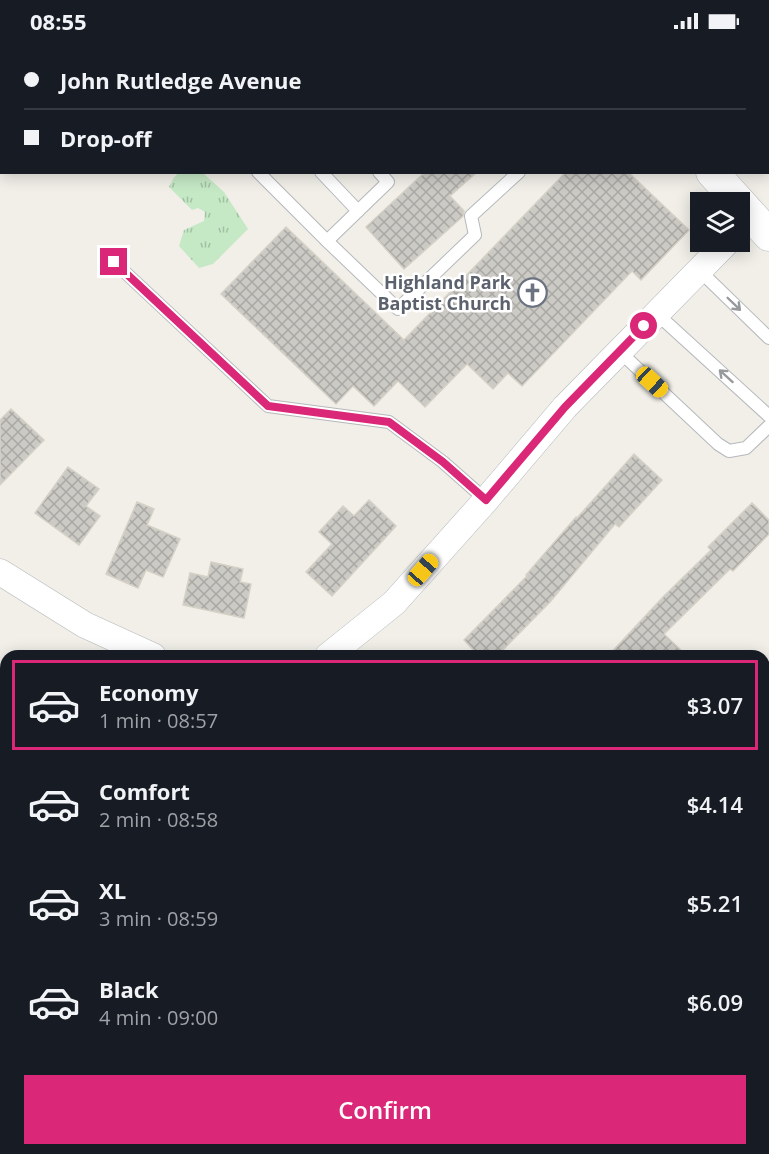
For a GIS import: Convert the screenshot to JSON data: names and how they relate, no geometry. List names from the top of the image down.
{
  "places": {
    "church": ["Highland Park Baptist Church"]
  },
  "page": {
    "status": "08:55",
    "banner": ["John Rutledge Avenue", "Drop-off"],
    "list": [
      {
        "name": "Economy",
        "note": "1 min · 08:57",
        "value": "$3.07"
      },
      {
        "name": "Comfort",
        "note": "2 min · 08:58",
        "value": "$4.14"
      },
      {
        "name": "XL",
        "note": "3 min · 08:59",
        "value": "$5.21"
      },
      {
        "name": "Black",
        "note": "4 min · 09:00",
        "value": "$6.09"
      }
    ],
    "buttons": "Confirm"
  }
}
